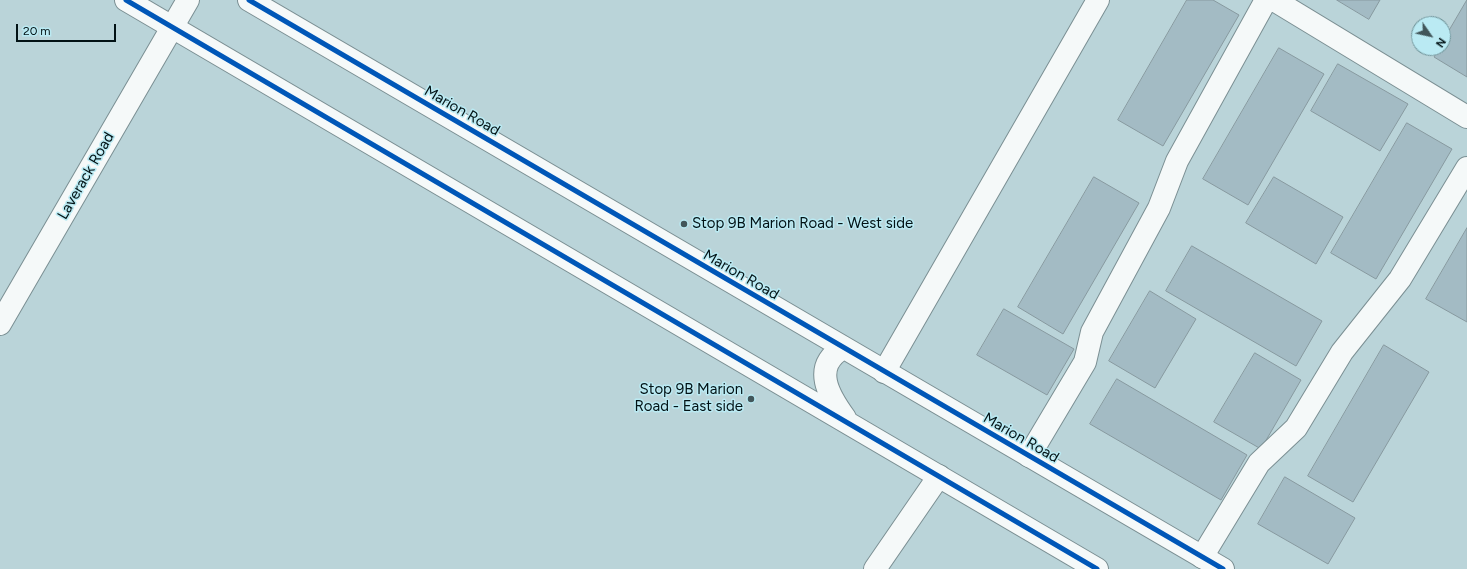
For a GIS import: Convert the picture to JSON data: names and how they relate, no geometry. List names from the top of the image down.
{
  "streets": {
    "main road": ["Marion Road", "Laverack Road"]
  },
  "places": ["Stop 9B Marion Road - West side", "Stop 9B Marion Road - East side"],
  "scale_bar": "20 m",
  "north": "bottom right"
}
